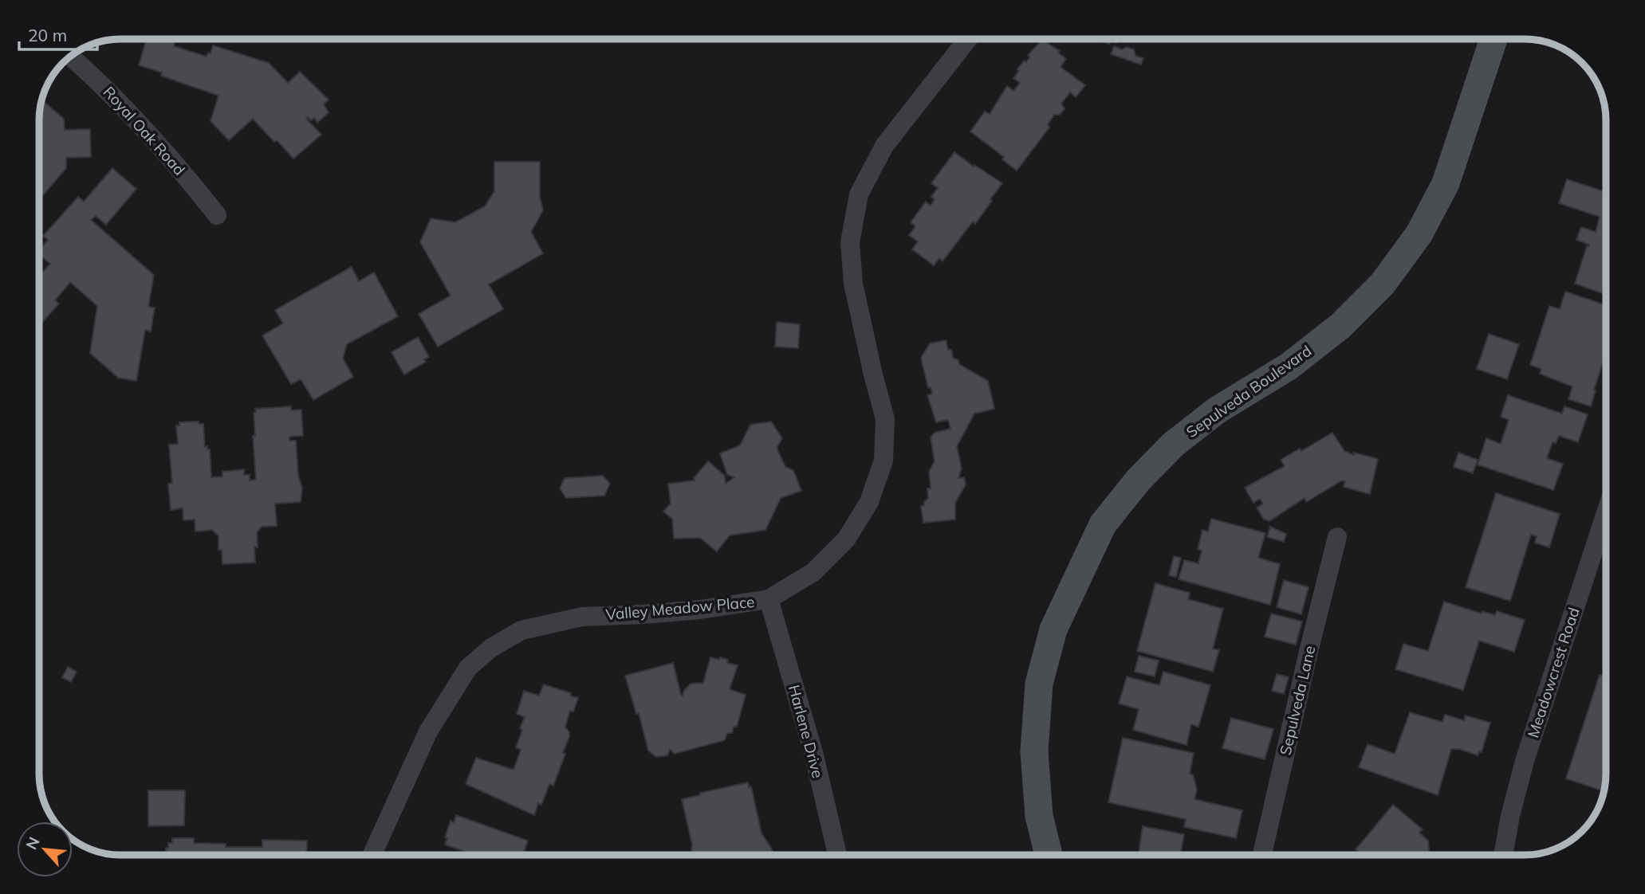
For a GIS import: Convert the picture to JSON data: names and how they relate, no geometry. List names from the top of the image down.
{
  "streets": {
    "main road": ["Sepulveda Boulevard"],
    "street": [
      "Royal Oak Road",
      "Valley Meadow Place",
      "Meadowcrest Road",
      "Sepulveda Lane",
      "Harlene Drive"
    ]
  },
  "crossings": [
    ["Valley Meadow Place", "Harlene Drive"]
  ],
  "scale_bar": "20 m",
  "north": "top left"
}
